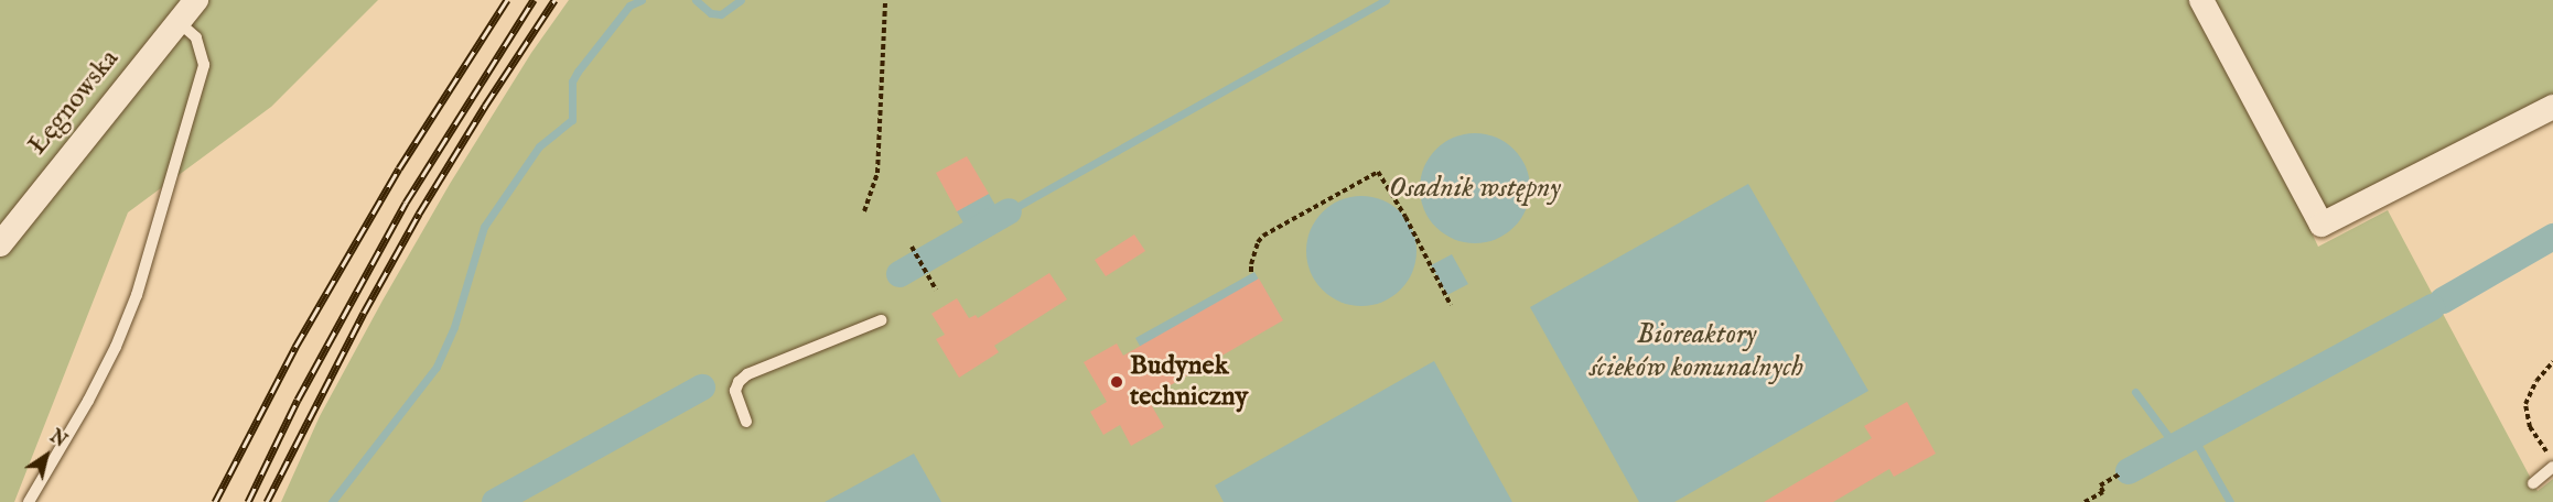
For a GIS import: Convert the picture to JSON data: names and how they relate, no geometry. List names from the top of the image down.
{
  "streets": {
    "street": ["Łęgnowska"]
  },
  "water": ["Osadnik wstępny", "Bioreaktory ścieków komunalnych"],
  "places": ["Budynek techniczny"],
  "north": "top right"
}
